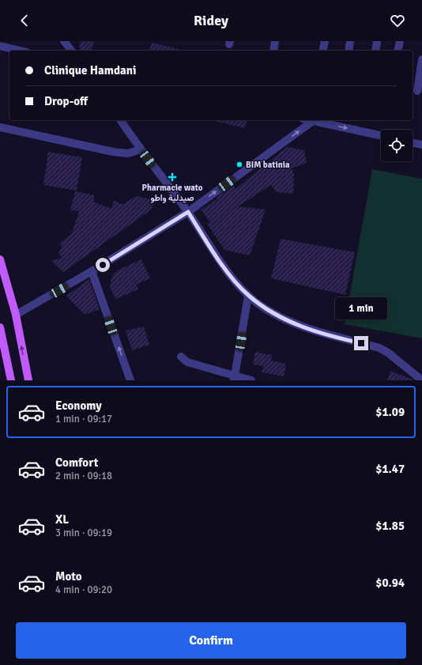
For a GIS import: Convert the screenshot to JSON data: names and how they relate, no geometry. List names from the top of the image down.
{
  "places": {
    "other": ["BIM batinia"],
    "health": ["Pharmacie wato صيدلية واطو"]
  },
  "page": {
    "header": "Ridey",
    "banner": ["Clinique Hamdani", "Drop-off"],
    "bubble": "1 min",
    "list": [
      {
        "name": "Economy",
        "note": "1 min · 09:17",
        "value": "$1.09"
      },
      {
        "name": "Comfort",
        "note": "2 min · 09:18",
        "value": "$1.47"
      },
      {
        "name": "XL",
        "note": "3 min · 09:19",
        "value": "$1.85"
      },
      {
        "name": "Moto",
        "note": "4 min · 09:20",
        "value": "$0.94"
      }
    ],
    "buttons": "Confirm"
  }
}
